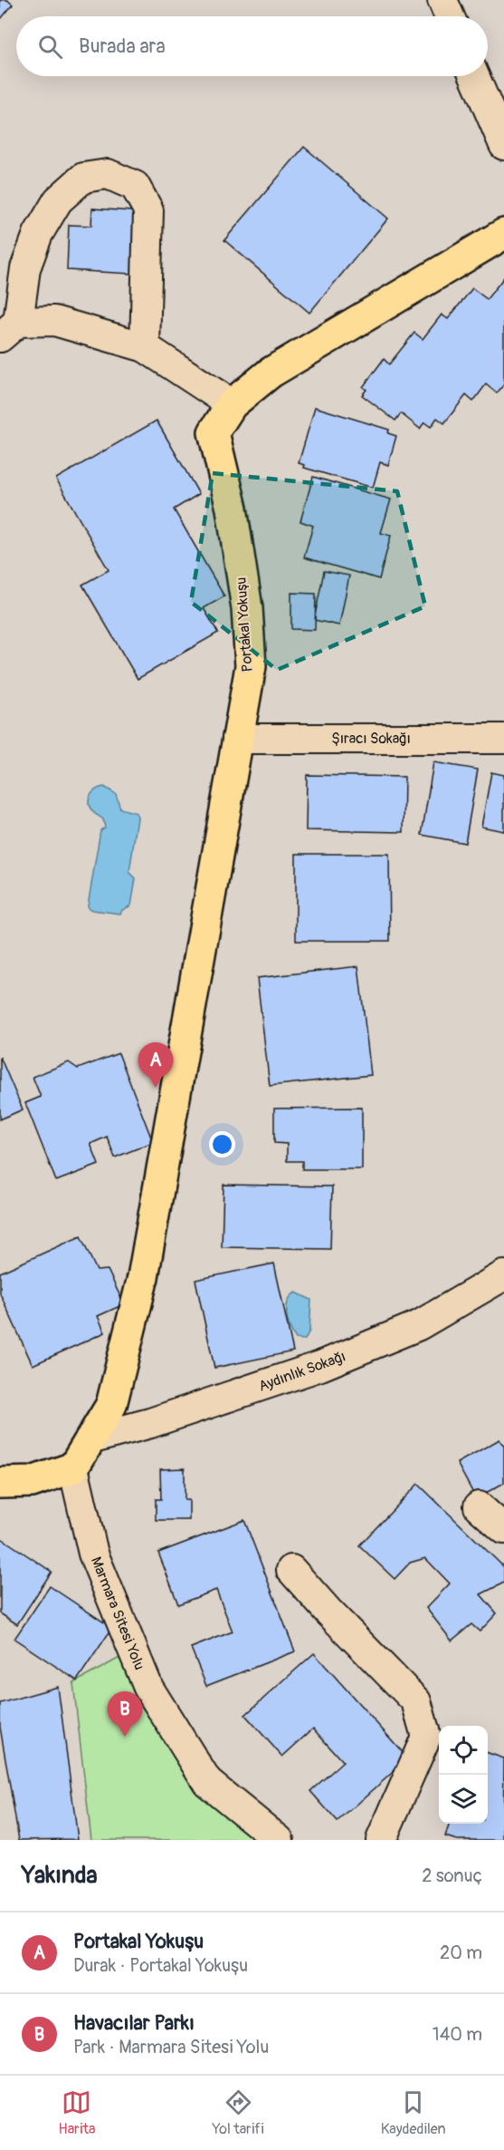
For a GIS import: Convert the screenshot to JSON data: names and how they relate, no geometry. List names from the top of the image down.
{
  "streets": {
    "main road": ["Portakal Yokuşu"],
    "street": ["Şıracı Sokağı", "Aydınlık Sokağı", "Marmara Sitesi Yolu"]
  },
  "crossings": [
    ["Portakal Yokuşu", "Şıracı Sokağı"],
    ["Portakal Yokuşu", "Aydınlık Sokağı"],
    ["Portakal Yokuşu", "Marmara Sitesi Yolu"]
  ],
  "page": {
    "search": "Burada ara",
    "pins": ["A", "B"],
    "heading": ["Yakında", "2 sonuç"],
    "list": [
      {
        "mark": "A",
        "name": "Portakal Yokuşu",
        "note": "Durak · Portakal Yokuşu",
        "value": "20 m"
      },
      {
        "mark": "B",
        "name": "Havacılar Parkı",
        "note": "Park · Marmara Sitesi Yolu",
        "value": "140 m"
      }
    ],
    "nav": ["Harita", "Yol tarifi", "Kaydedilen"]
  }
}
